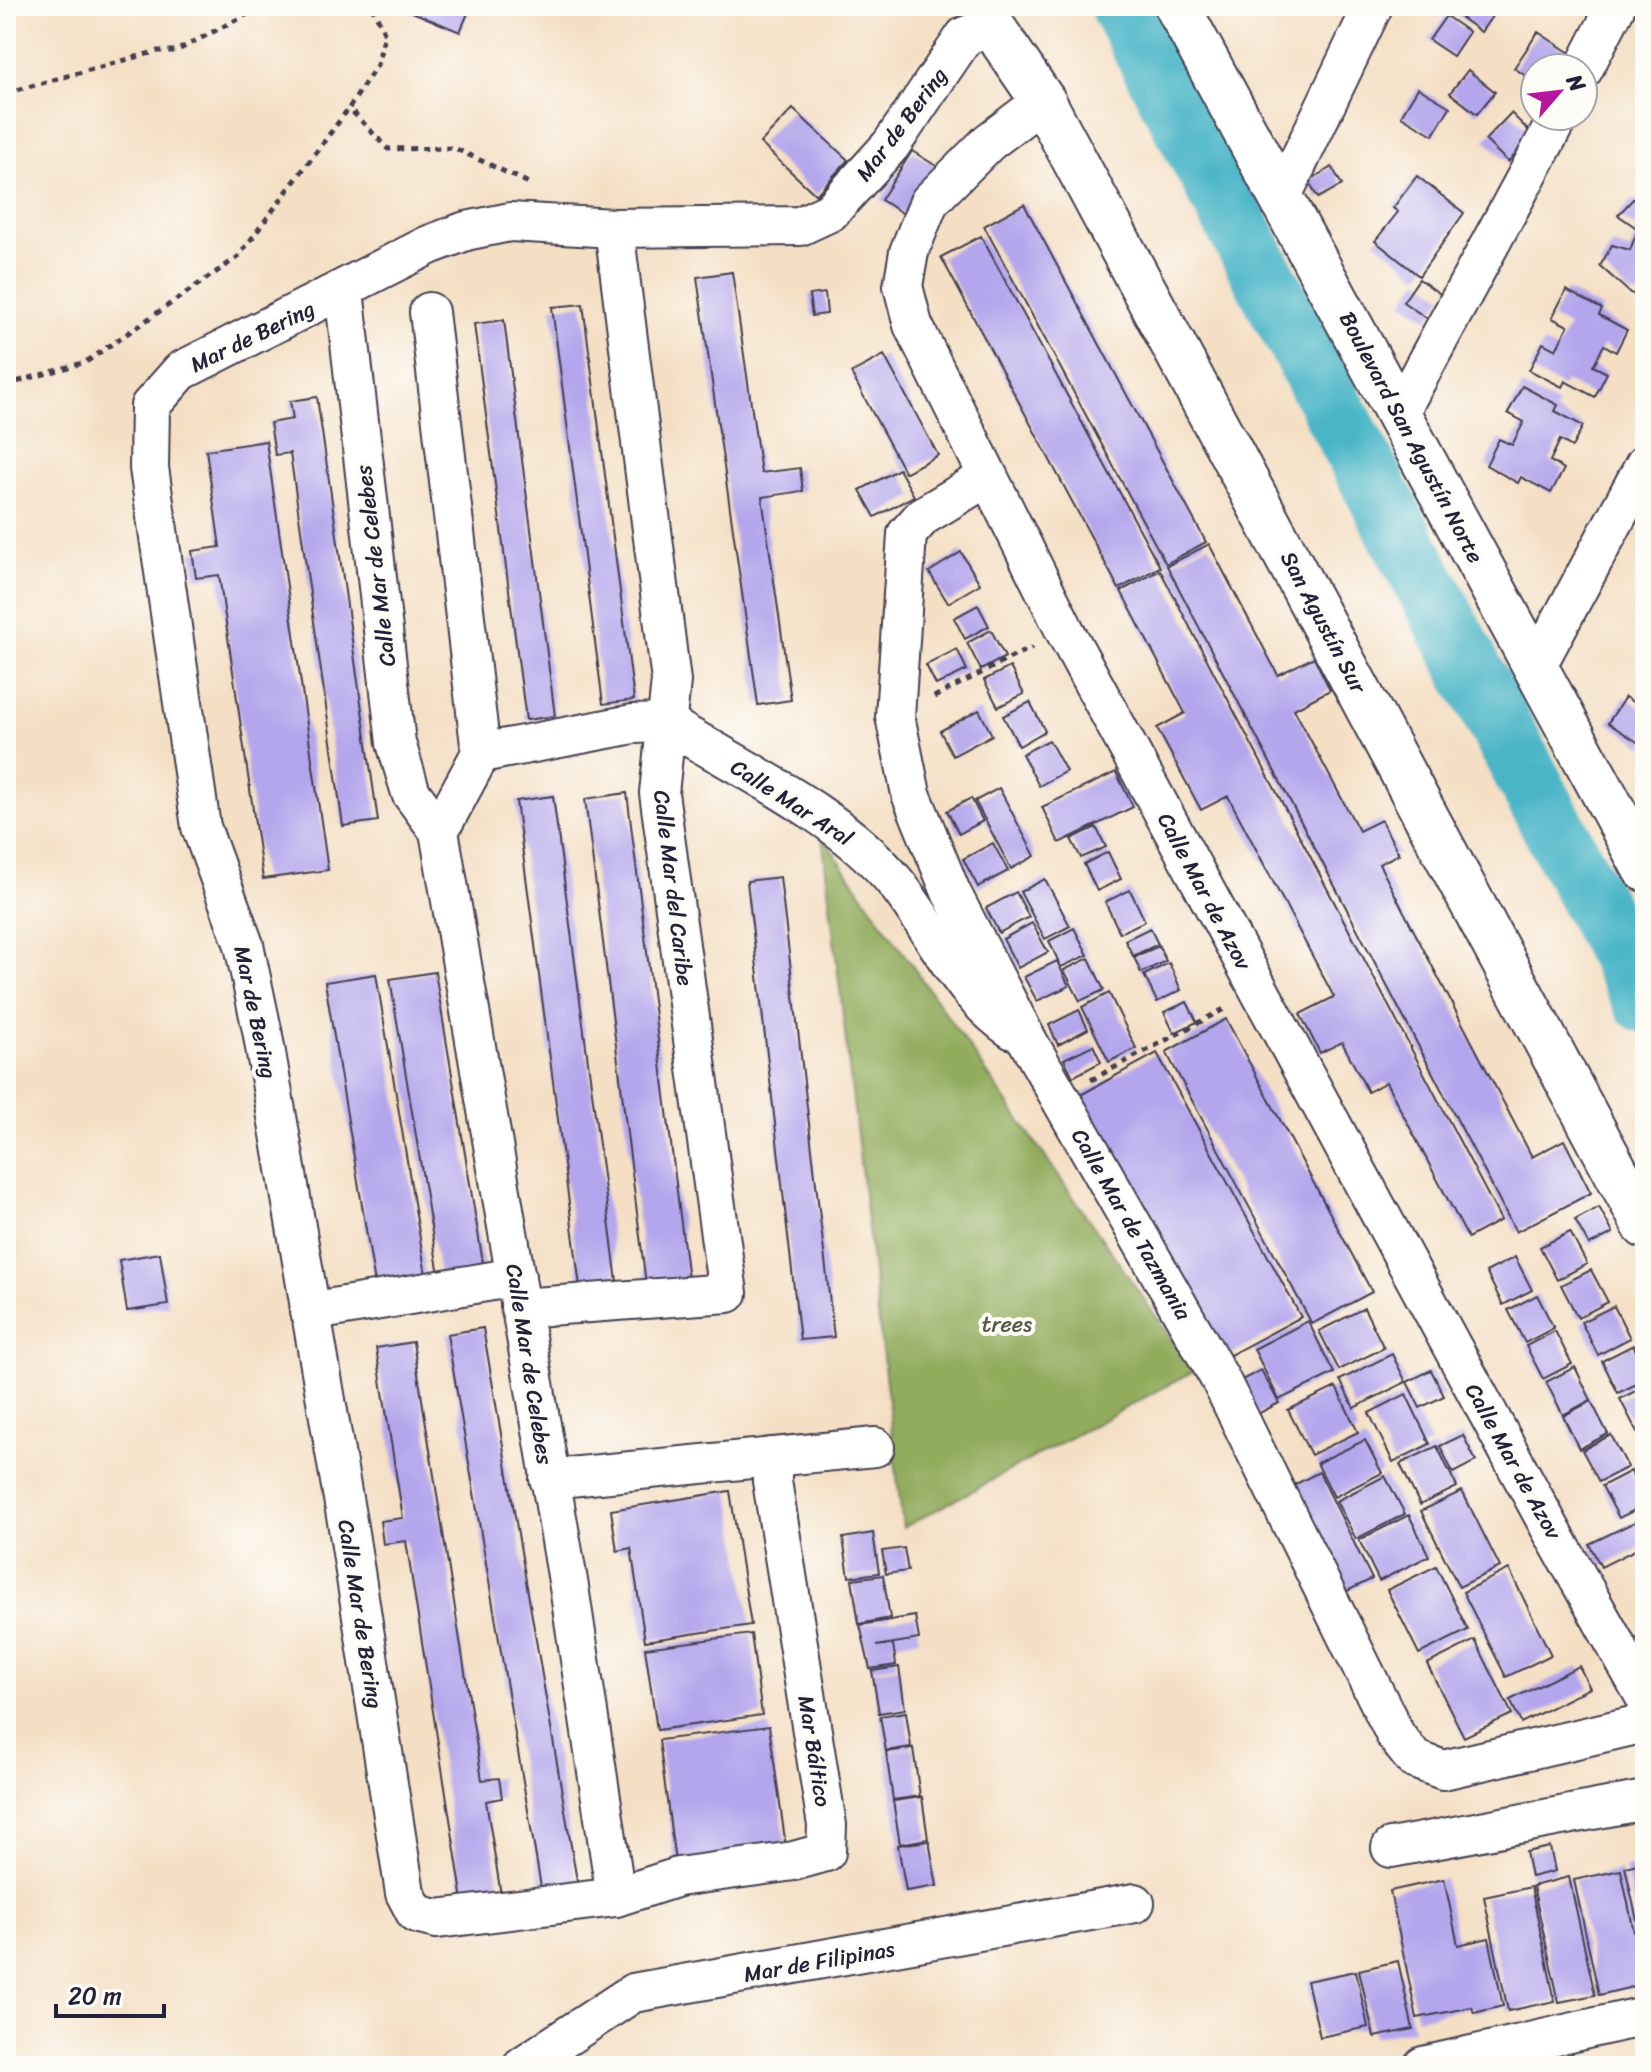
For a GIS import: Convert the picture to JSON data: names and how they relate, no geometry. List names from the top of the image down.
{
  "streets": {
    "main road": ["Boulevard San Agustín Norte", "San Agustín Sur"],
    "street": [
      "Mar de Bering",
      "Calle Mar de Celebes",
      "Calle Mar Aral",
      "Calle Mar del Caribe",
      "Calle Mar de Azov",
      "Calle Mar de Tazmania",
      "Calle Mar de Bering",
      "Mar Báltico",
      "Mar de Filipinas"
    ]
  },
  "crossings": [
    ["Mar de Bering", "Calle Mar de Celebes"],
    ["Mar de Bering", "San Agustín Sur"],
    ["Mar de Bering", "Calle Mar del Caribe"],
    ["Mar de Bering", "Calle Mar de Bering"],
    ["Calle Mar de Celebes", "Calle Mar del Caribe"],
    ["Calle Mar de Celebes", "Mar Báltico"],
    ["San Agustín Sur", "Calle Mar de Azov"],
    ["Calle Mar Aral", "Calle Mar del Caribe"],
    ["Calle Mar Aral", "Calle Mar de Tazmania"],
    ["Calle Mar de Azov", "Calle Mar de Tazmania"],
    ["Calle Mar de Bering", "Mar Báltico"]
  ],
  "parks": ["trees"],
  "scale_bar": "20 m",
  "north": "top right"
}
